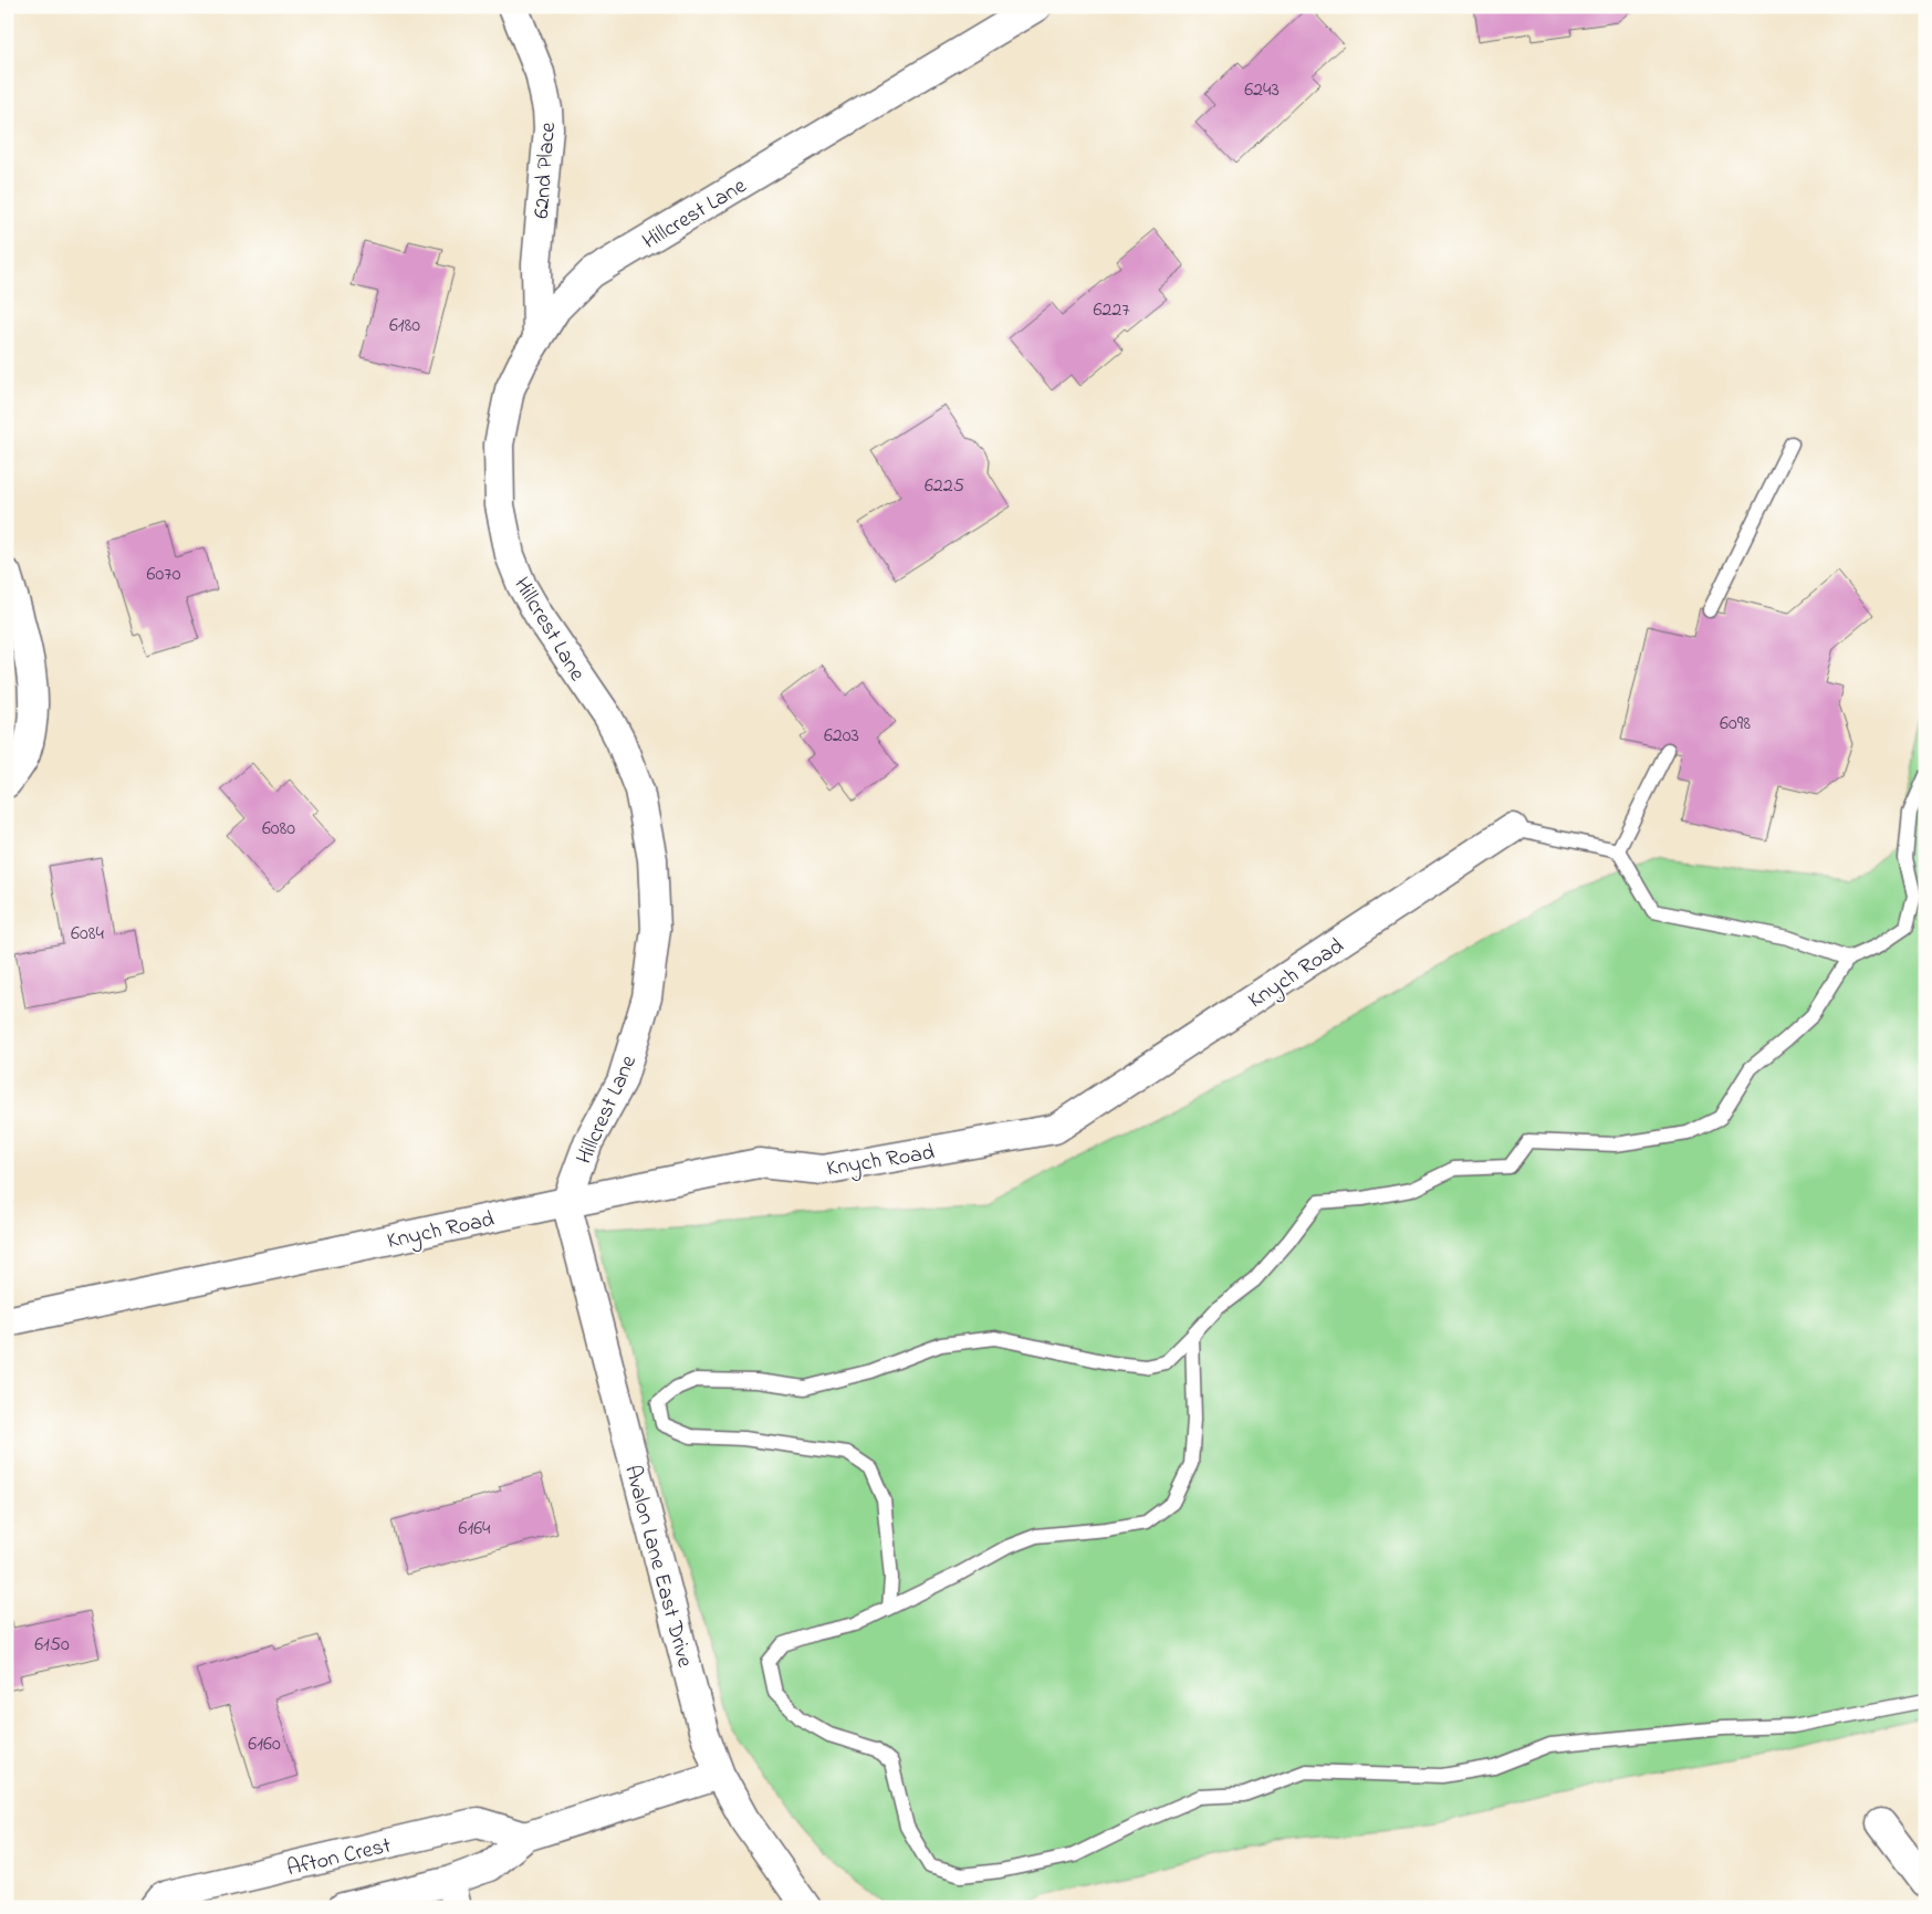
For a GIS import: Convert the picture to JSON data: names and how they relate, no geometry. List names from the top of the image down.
{
  "streets": {
    "street": [
      "62nd Place",
      "Hillcrest Lane",
      "Knych Road",
      "Avalon Lane East Drive",
      "Afton Crest"
    ]
  },
  "crossings": [
    ["62nd Place", "Hillcrest Lane"],
    ["Hillcrest Lane", "Knych Road"],
    ["Hillcrest Lane", "Avalon Lane East Drive"],
    ["Knych Road", "Avalon Lane East Drive"]
  ],
  "house_numbers": [
    "6243",
    "6227",
    "6180",
    "6225",
    "6070",
    "6098",
    "6203",
    "6080",
    "6084",
    "6164",
    "6150",
    "6160"
  ]
}
